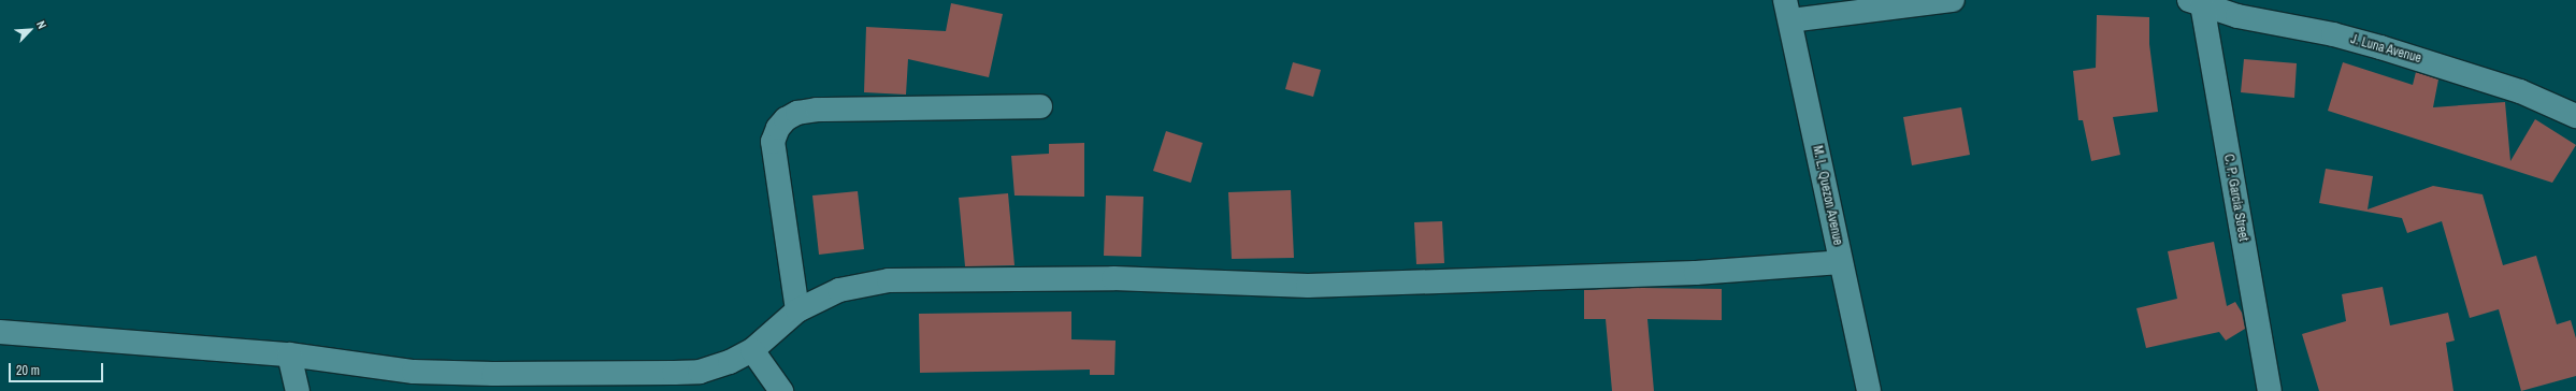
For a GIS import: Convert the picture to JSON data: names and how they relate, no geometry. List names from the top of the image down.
{
  "streets": {
    "street": ["J. Luna Avenue", "M. L. Quezon Avenue", "C. P. Garcia Street"]
  },
  "crossings": [
    ["J. Luna Avenue", "C. P. Garcia Street"]
  ],
  "scale_bar": "20 m",
  "north": "top right"
}
